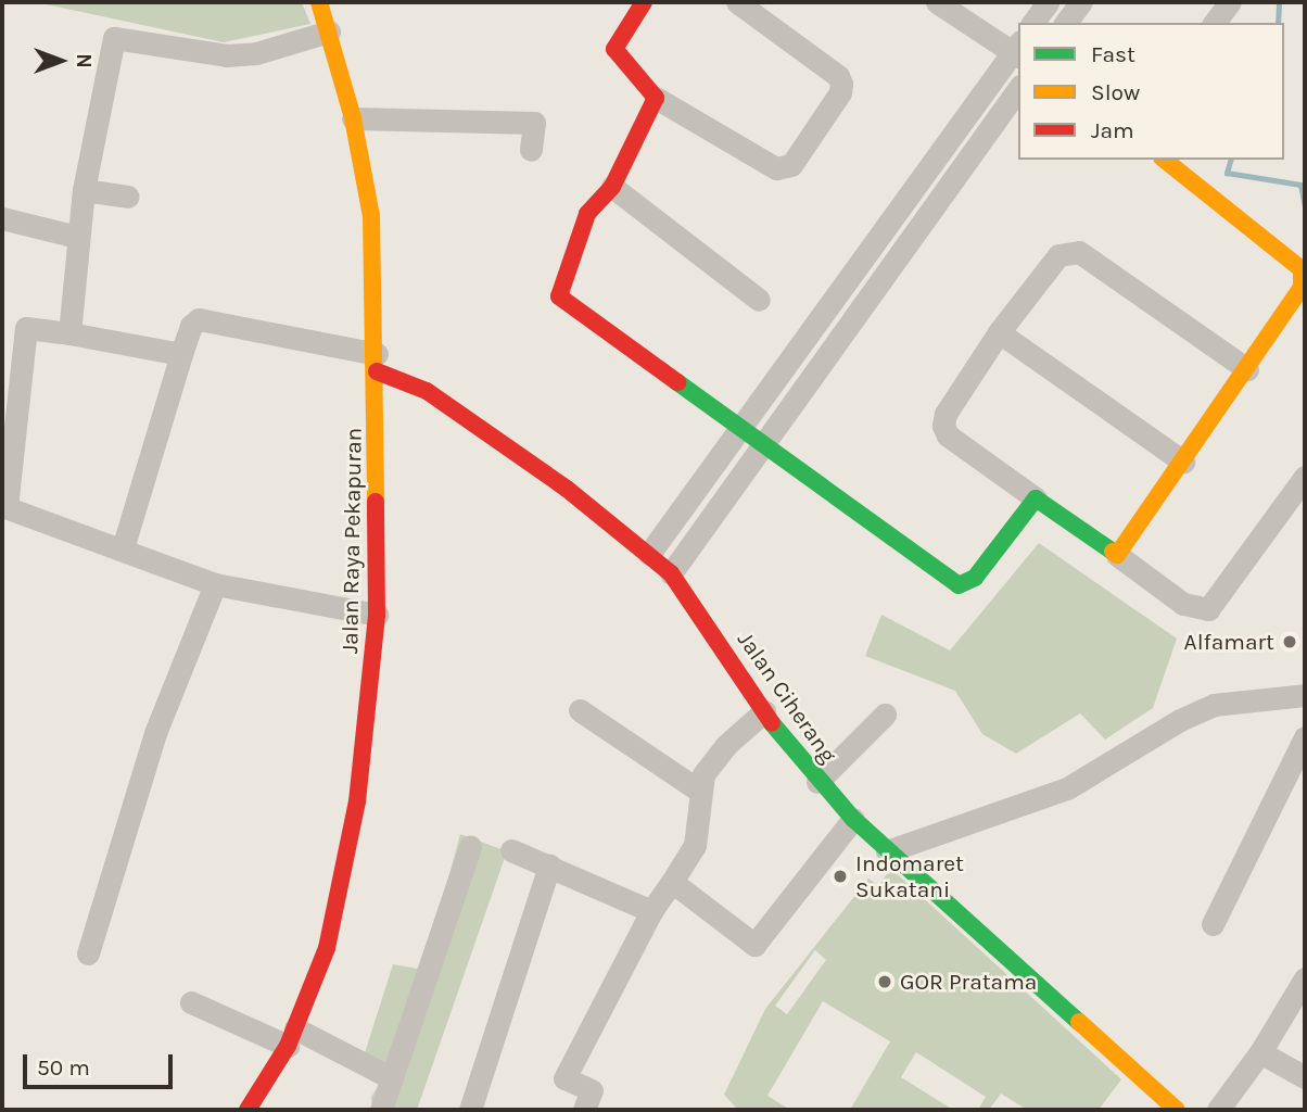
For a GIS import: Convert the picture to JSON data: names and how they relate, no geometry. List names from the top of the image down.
{
  "streets": {
    "street": ["Jalan Raya Pekapuran", "Jalan Ciherang"]
  },
  "crossings": [
    ["Jalan Raya Pekapuran", "Jalan Ciherang"]
  ],
  "places": ["Alfamart", "Indomaret Sukatani", "GOR Pratama"],
  "legend": ["Fast", "Slow", "Jam"],
  "scale_bar": "50 m",
  "north": "right"
}
